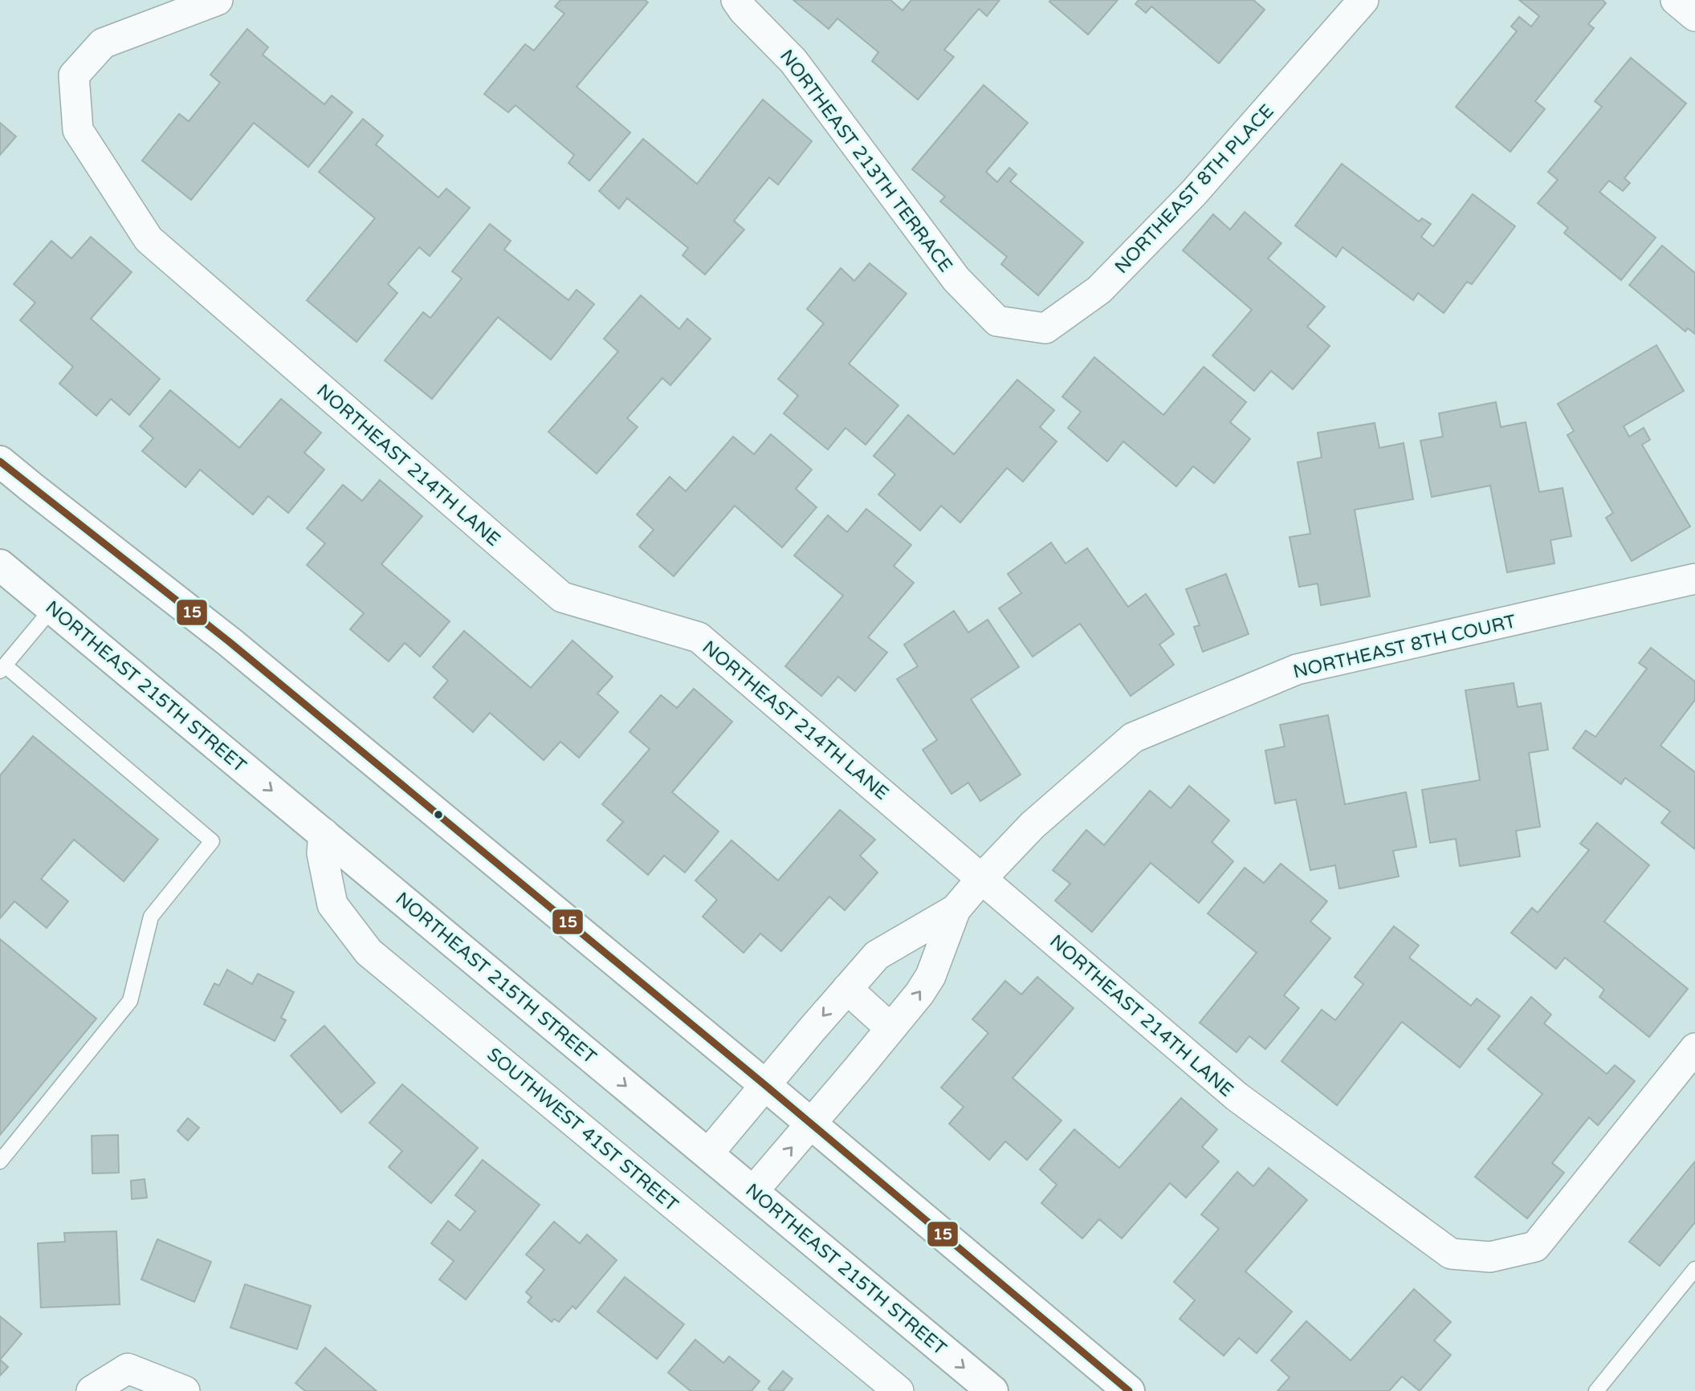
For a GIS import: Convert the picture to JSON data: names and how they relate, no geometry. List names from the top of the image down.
{
  "streets": {
    "street": [
      "NORTHEAST 213TH TERRACE",
      "NORTHEAST 8TH PLACE",
      "NORTHEAST 214TH LANE",
      "NORTHEAST 8TH COURT",
      "NORTHEAST 215TH STREET",
      "SOUTHWEST 41ST STREET"
    ]
  },
  "crossings": [
    ["NORTHEAST 213TH TERRACE", "NORTHEAST 8TH PLACE"],
    ["NORTHEAST 214TH LANE", "NORTHEAST 8TH COURT"],
    ["NORTHEAST 8TH COURT", "NORTHEAST 215TH STREET"],
    ["NORTHEAST 215TH STREET", "SOUTHWEST 41ST STREET"]
  ],
  "lines": ["transit line 15"]
}
